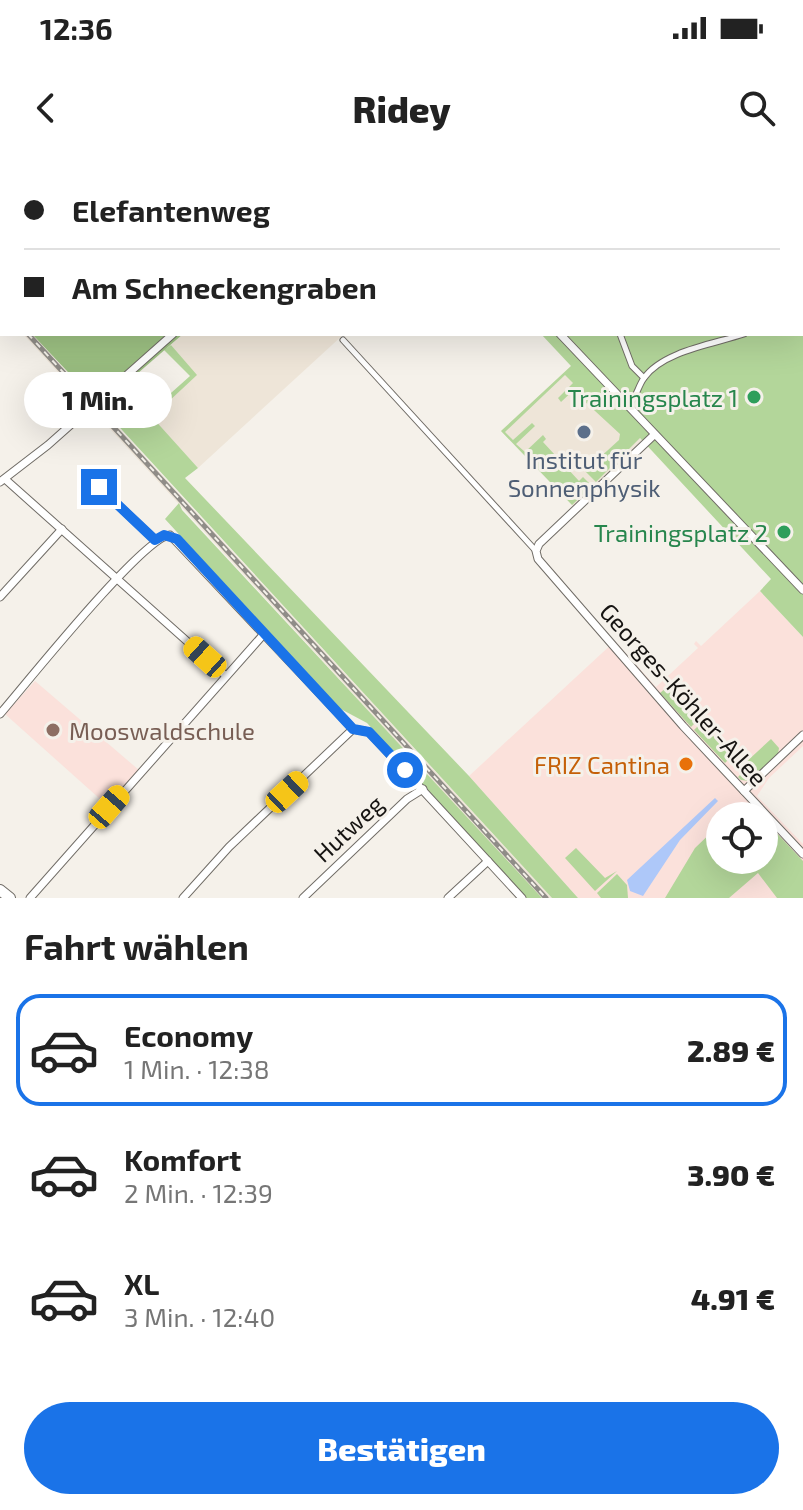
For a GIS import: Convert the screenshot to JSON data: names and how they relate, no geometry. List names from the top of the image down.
{
  "streets": {
    "street": ["Georges-Köhler-Allee", "Hutweg"]
  },
  "places": [
    "Trainingsplatz 1",
    "Institut für Sonnenphysik",
    "Trainingsplatz 2",
    "Mooswaldschule",
    "FRIZ Cantina"
  ],
  "page": {
    "status": "12:36",
    "header": "Ridey",
    "banner": ["Elefantenweg", "Am Schneckengraben"],
    "bubble": "1 Min.",
    "heading": "Fahrt wählen",
    "list": [
      {
        "name": "Economy",
        "note": "1 Min. · 12:38",
        "value": "2.89 €"
      },
      {
        "name": "Komfort",
        "note": "2 Min. · 12:39",
        "value": "3.90 €"
      },
      {
        "name": "XL",
        "note": "3 Min. · 12:40",
        "value": "4.91 €"
      }
    ],
    "buttons": "Bestätigen"
  }
}
